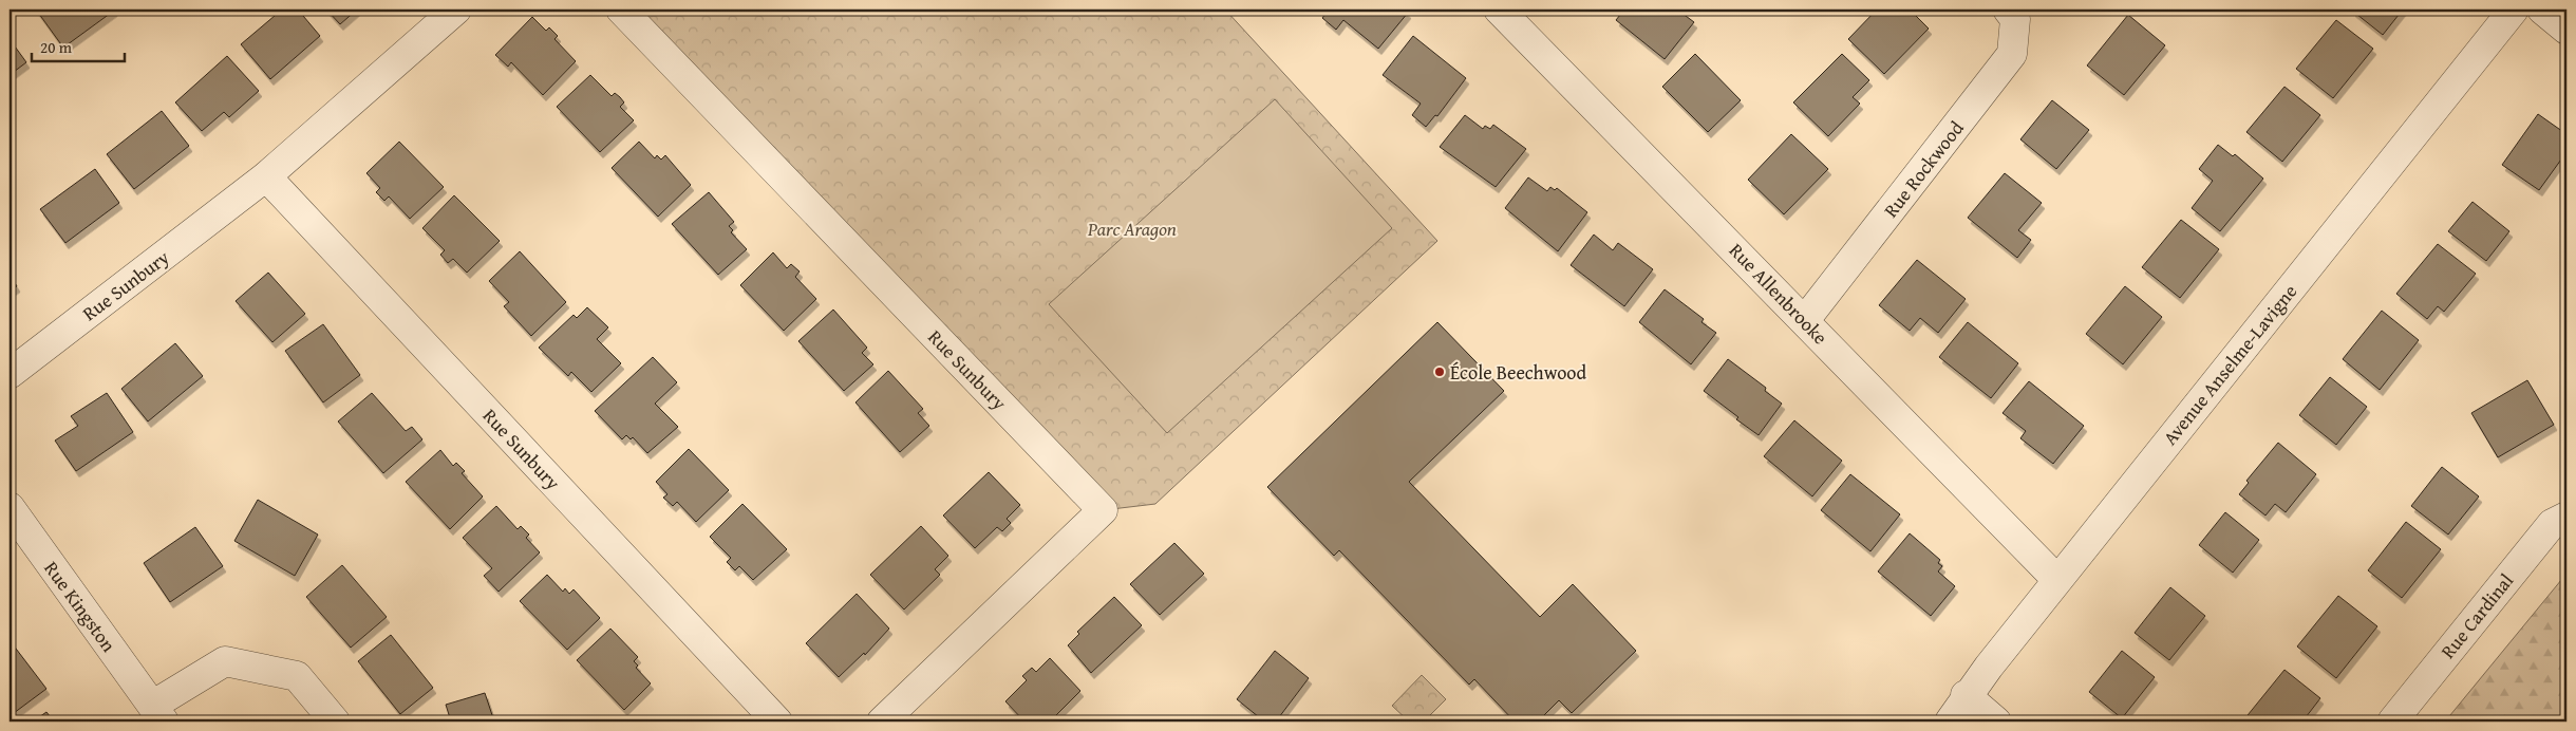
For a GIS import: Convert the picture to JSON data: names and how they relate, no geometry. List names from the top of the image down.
{
  "streets": {
    "street": [
      "Rue Rockwood",
      "Rue Sunbury",
      "Rue Allenbrooke",
      "Avenue Anselme-Lavigne",
      "Rue Kingston",
      "Rue Cardinal"
    ]
  },
  "crossings": [
    ["Rue Rockwood", "Rue Allenbrooke"],
    ["Rue Allenbrooke", "Avenue Anselme-Lavigne"]
  ],
  "parks": ["Parc Aragon"],
  "places": ["École Beechwood"],
  "scale_bar": "20 m"
}
